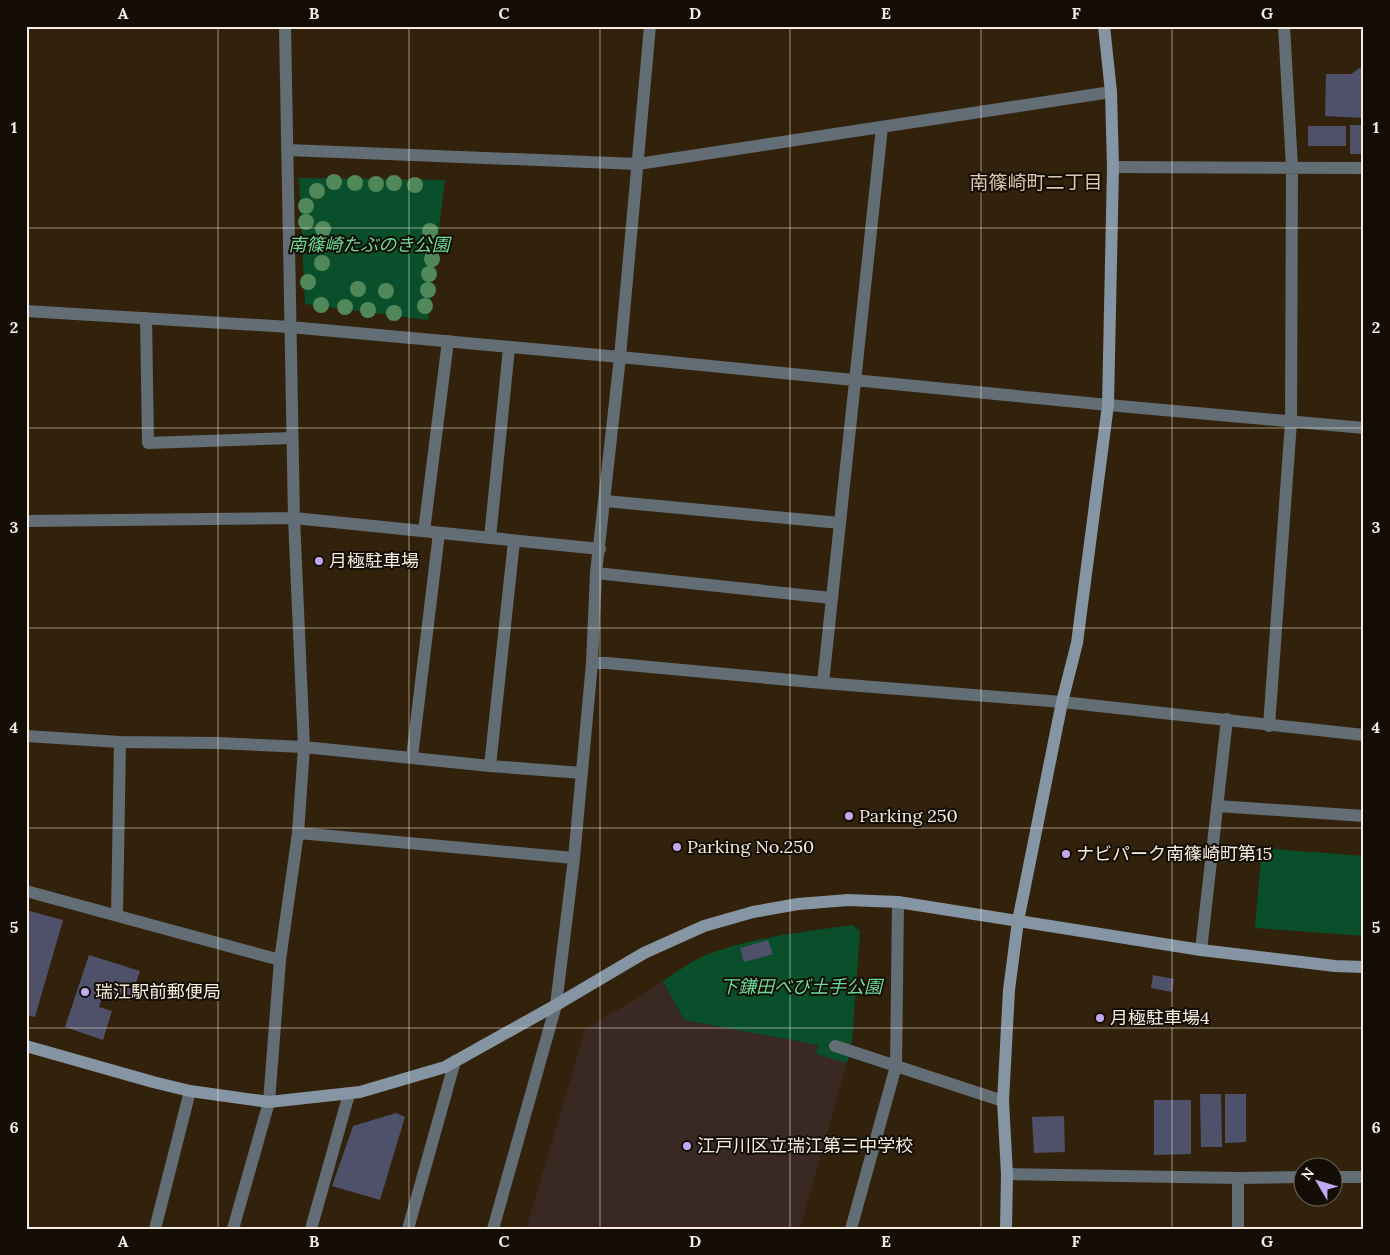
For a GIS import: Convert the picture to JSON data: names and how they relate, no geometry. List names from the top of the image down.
{
  "districts": ["南篠崎町二丁目"],
  "parks": ["南篠崎たぶのき公園", "下鎌田べび土手公園"],
  "places": [
    "月極駐車場",
    "Parking 250",
    "Parking No.250",
    "ナビパーク南篠崎町第15",
    "瑞江駅前郵便局",
    "月極駐車場4",
    "江戸川区立瑞江第三中学校"
  ],
  "north": "top left",
  "grid": {
    "columns": [
      "A",
      "B",
      "C",
      "D",
      "E",
      "F",
      "G"
    ],
    "rows": [
      "1",
      "2",
      "3",
      "4",
      "5",
      "6"
    ]
  }
}
